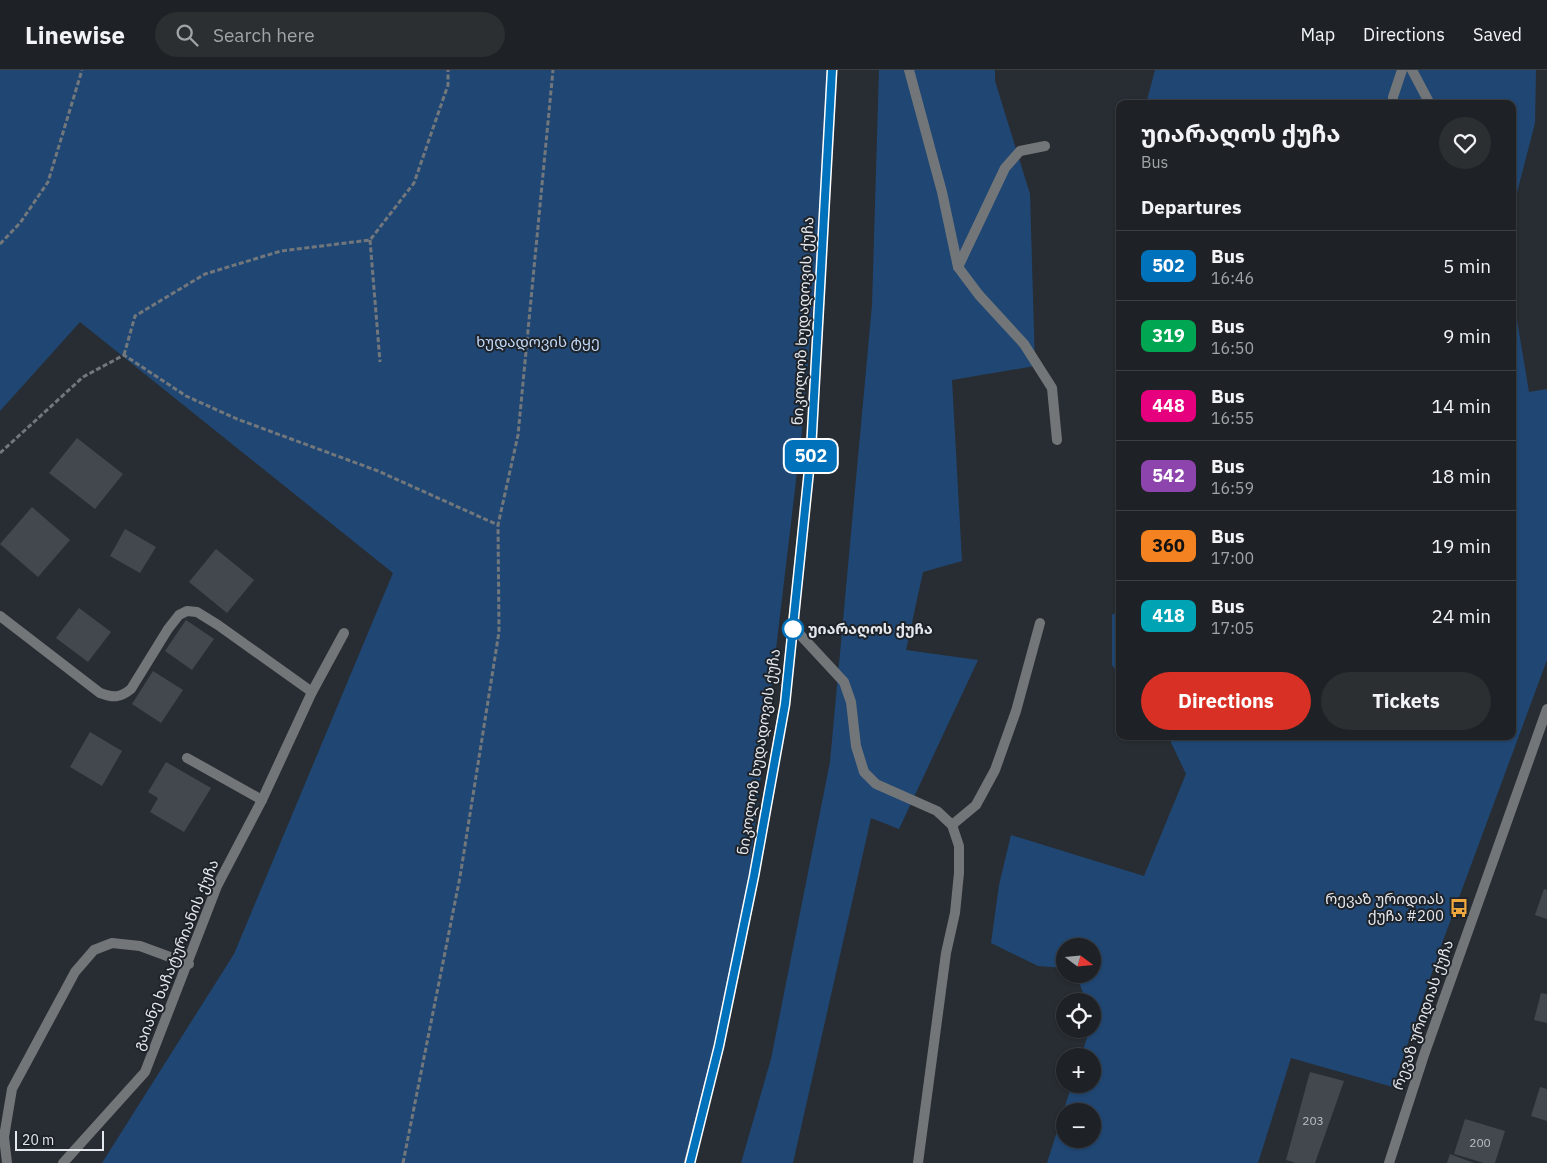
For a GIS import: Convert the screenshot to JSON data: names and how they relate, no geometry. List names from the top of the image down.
{
  "streets": {
    "main road": ["ნიკოლოზ ხუდადოვის ქუჩა"],
    "street": ["გაიანე ხაჩატურიანის ქუჩა", "რევაზ ურიდიას ქუჩა"]
  },
  "parks": ["ხუდადოვის ტყე"],
  "places": {
    "other": ["უიარაღოს ქუჩა"],
    "bus stop": ["რევაზ ურიდიას ქუჩა #200"]
  },
  "lines": ["bus line 502"],
  "house_numbers": ["203", "200"],
  "scale_bar": "20 m",
  "north": "right",
  "page": {
    "header": "Linewise",
    "search": "Search here",
    "nav": ["Map", "Directions", "Saved"],
    "on_map": "502",
    "heading": [
      ["უიარაღოს ქუჩა", "Bus"],
      "Departures"
    ],
    "list": [
      {
        "mark": "502",
        "name": "Bus",
        "note": "16:46",
        "value": "5 min"
      },
      {
        "mark": "319",
        "name": "Bus",
        "note": "16:50",
        "value": "9 min"
      },
      {
        "mark": "448",
        "name": "Bus",
        "note": "16:55",
        "value": "14 min"
      },
      {
        "mark": "542",
        "name": "Bus",
        "note": "16:59",
        "value": "18 min"
      },
      {
        "mark": "360",
        "name": "Bus",
        "note": "17:00",
        "value": "19 min"
      },
      {
        "mark": "418",
        "name": "Bus",
        "note": "17:05",
        "value": "24 min"
      }
    ],
    "buttons": ["Directions", "Tickets"],
    "map_buttons": ["+", "−"],
    "scale": "20 m"
  }
}
